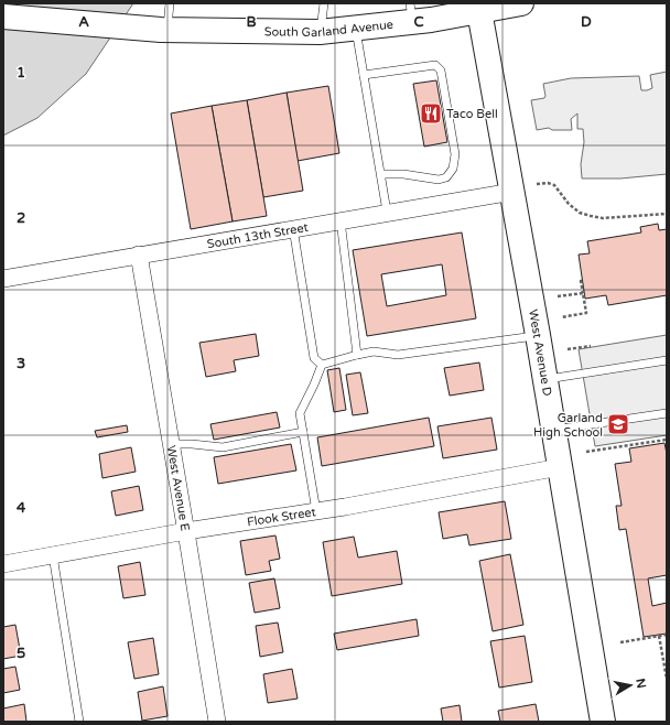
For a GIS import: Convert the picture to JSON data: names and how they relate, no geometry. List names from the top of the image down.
{
  "streets": {
    "main road": ["South Garland Avenue", "West Avenue D"],
    "street": ["South 13th Street", "West Avenue E", "Flook Street"]
  },
  "crossings": [
    ["South Garland Avenue", "West Avenue D"],
    ["South 13th Street", "West Avenue D"],
    ["South 13th Street", "West Avenue E"],
    ["West Avenue D", "Flook Street"],
    ["West Avenue E", "Flook Street"]
  ],
  "places": {
    "restaurant": ["Taco Bell"],
    "school or university": ["Garland High School"]
  },
  "north": "right",
  "grid": {
    "columns": [
      "A",
      "B",
      "C",
      "D"
    ],
    "rows": [
      "1",
      "2",
      "3",
      "4",
      "5"
    ]
  }
}
